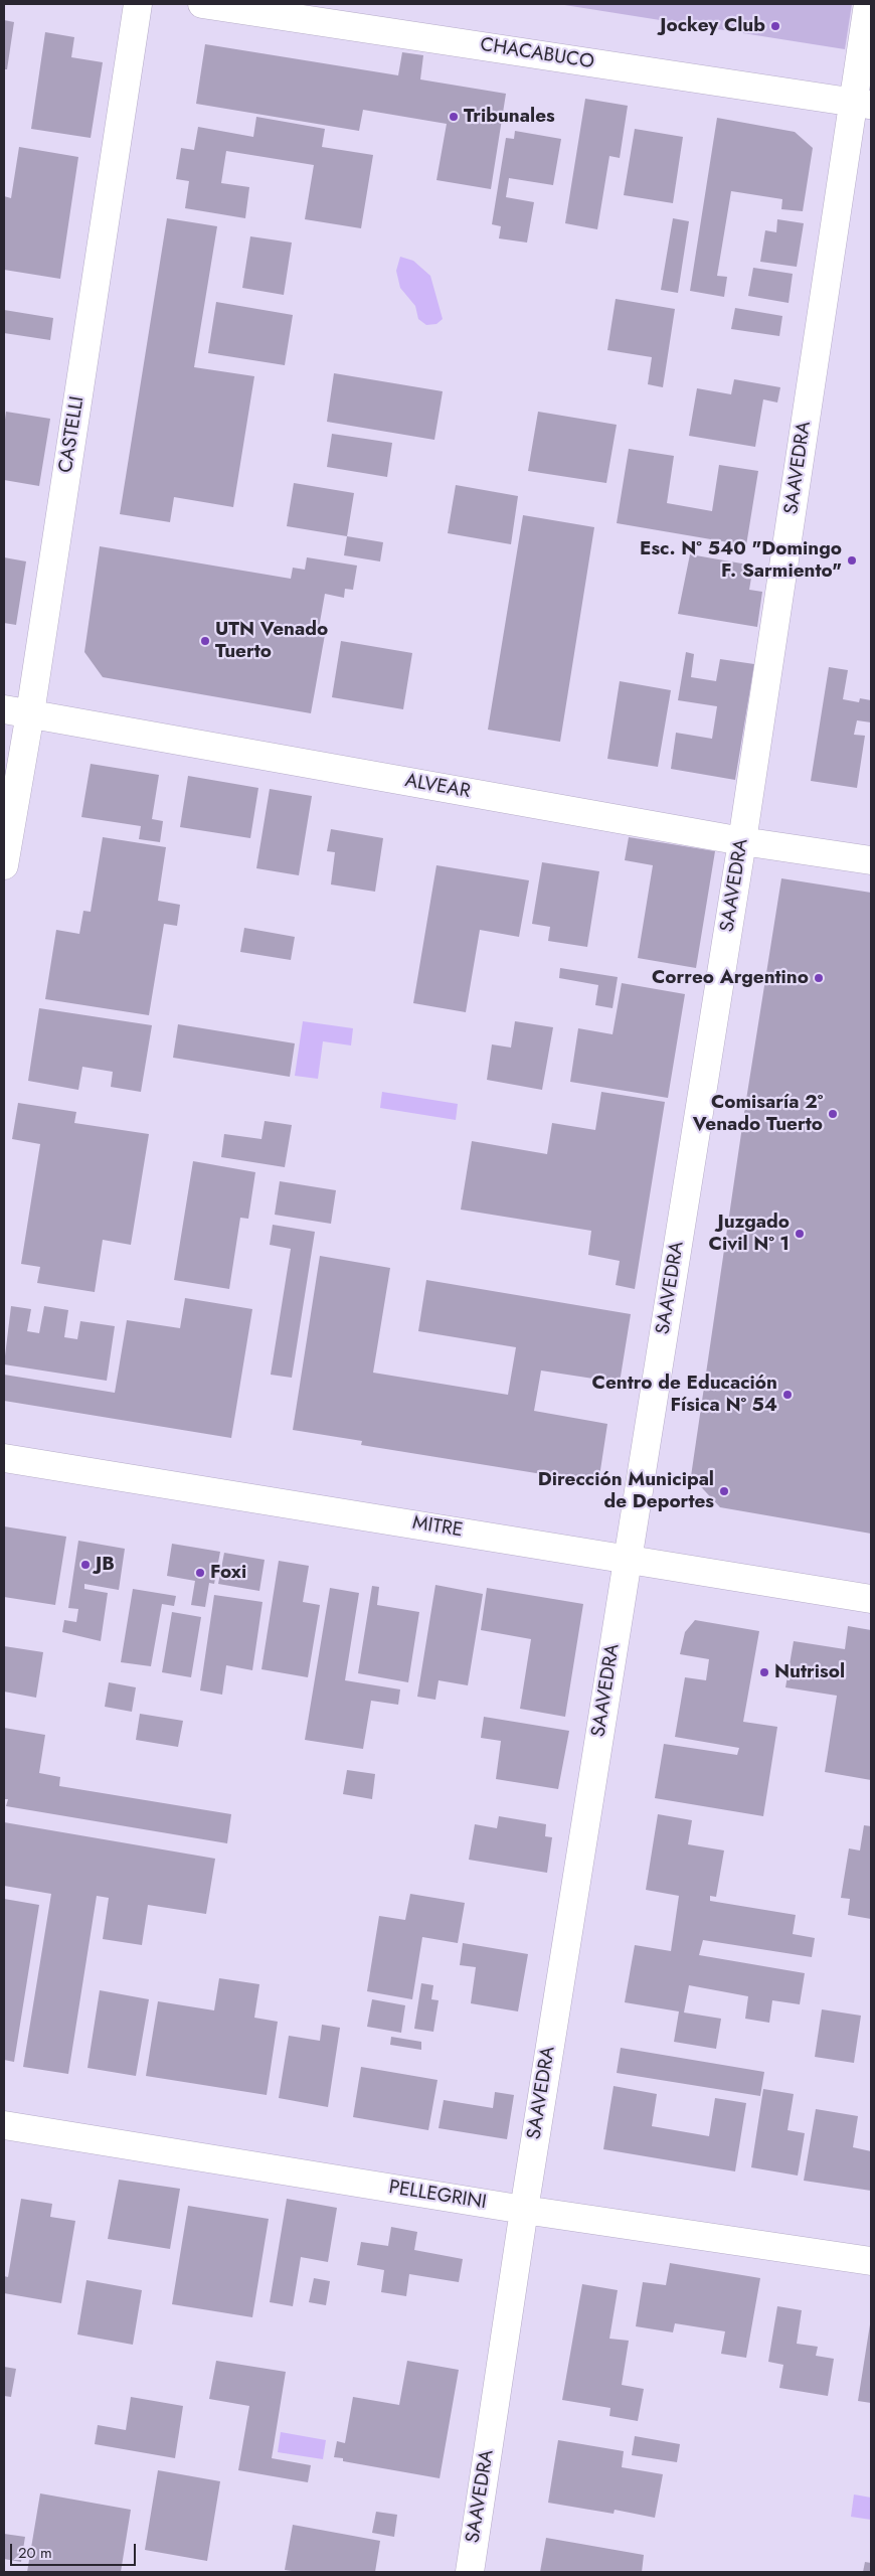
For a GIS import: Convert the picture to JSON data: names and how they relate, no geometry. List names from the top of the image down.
{
  "streets": {
    "street": [
      "CHACABUCO",
      "CASTELLI",
      "SAAVEDRA",
      "ALVEAR",
      "MITRE",
      "PELLEGRINI"
    ]
  },
  "crossings": [
    ["CHACABUCO", "SAAVEDRA"],
    ["CASTELLI", "ALVEAR"],
    ["SAAVEDRA", "ALVEAR"],
    ["SAAVEDRA", "MITRE"],
    ["SAAVEDRA", "PELLEGRINI"]
  ],
  "places": [
    "Jockey Club",
    "Tribunales",
    "Esc. N° 540 \"Domingo F. Sarmiento\"",
    "UTN Venado Tuerto",
    "Correo Argentino",
    "Comisaría 2º Venado Tuerto",
    "Juzgado Civil Nº 1",
    "Centro de Educación Física Nº 54",
    "Dirección Municipal de Deportes",
    "JB",
    "Foxi",
    "Nutrisol"
  ],
  "scale_bar": "20 m"
}
